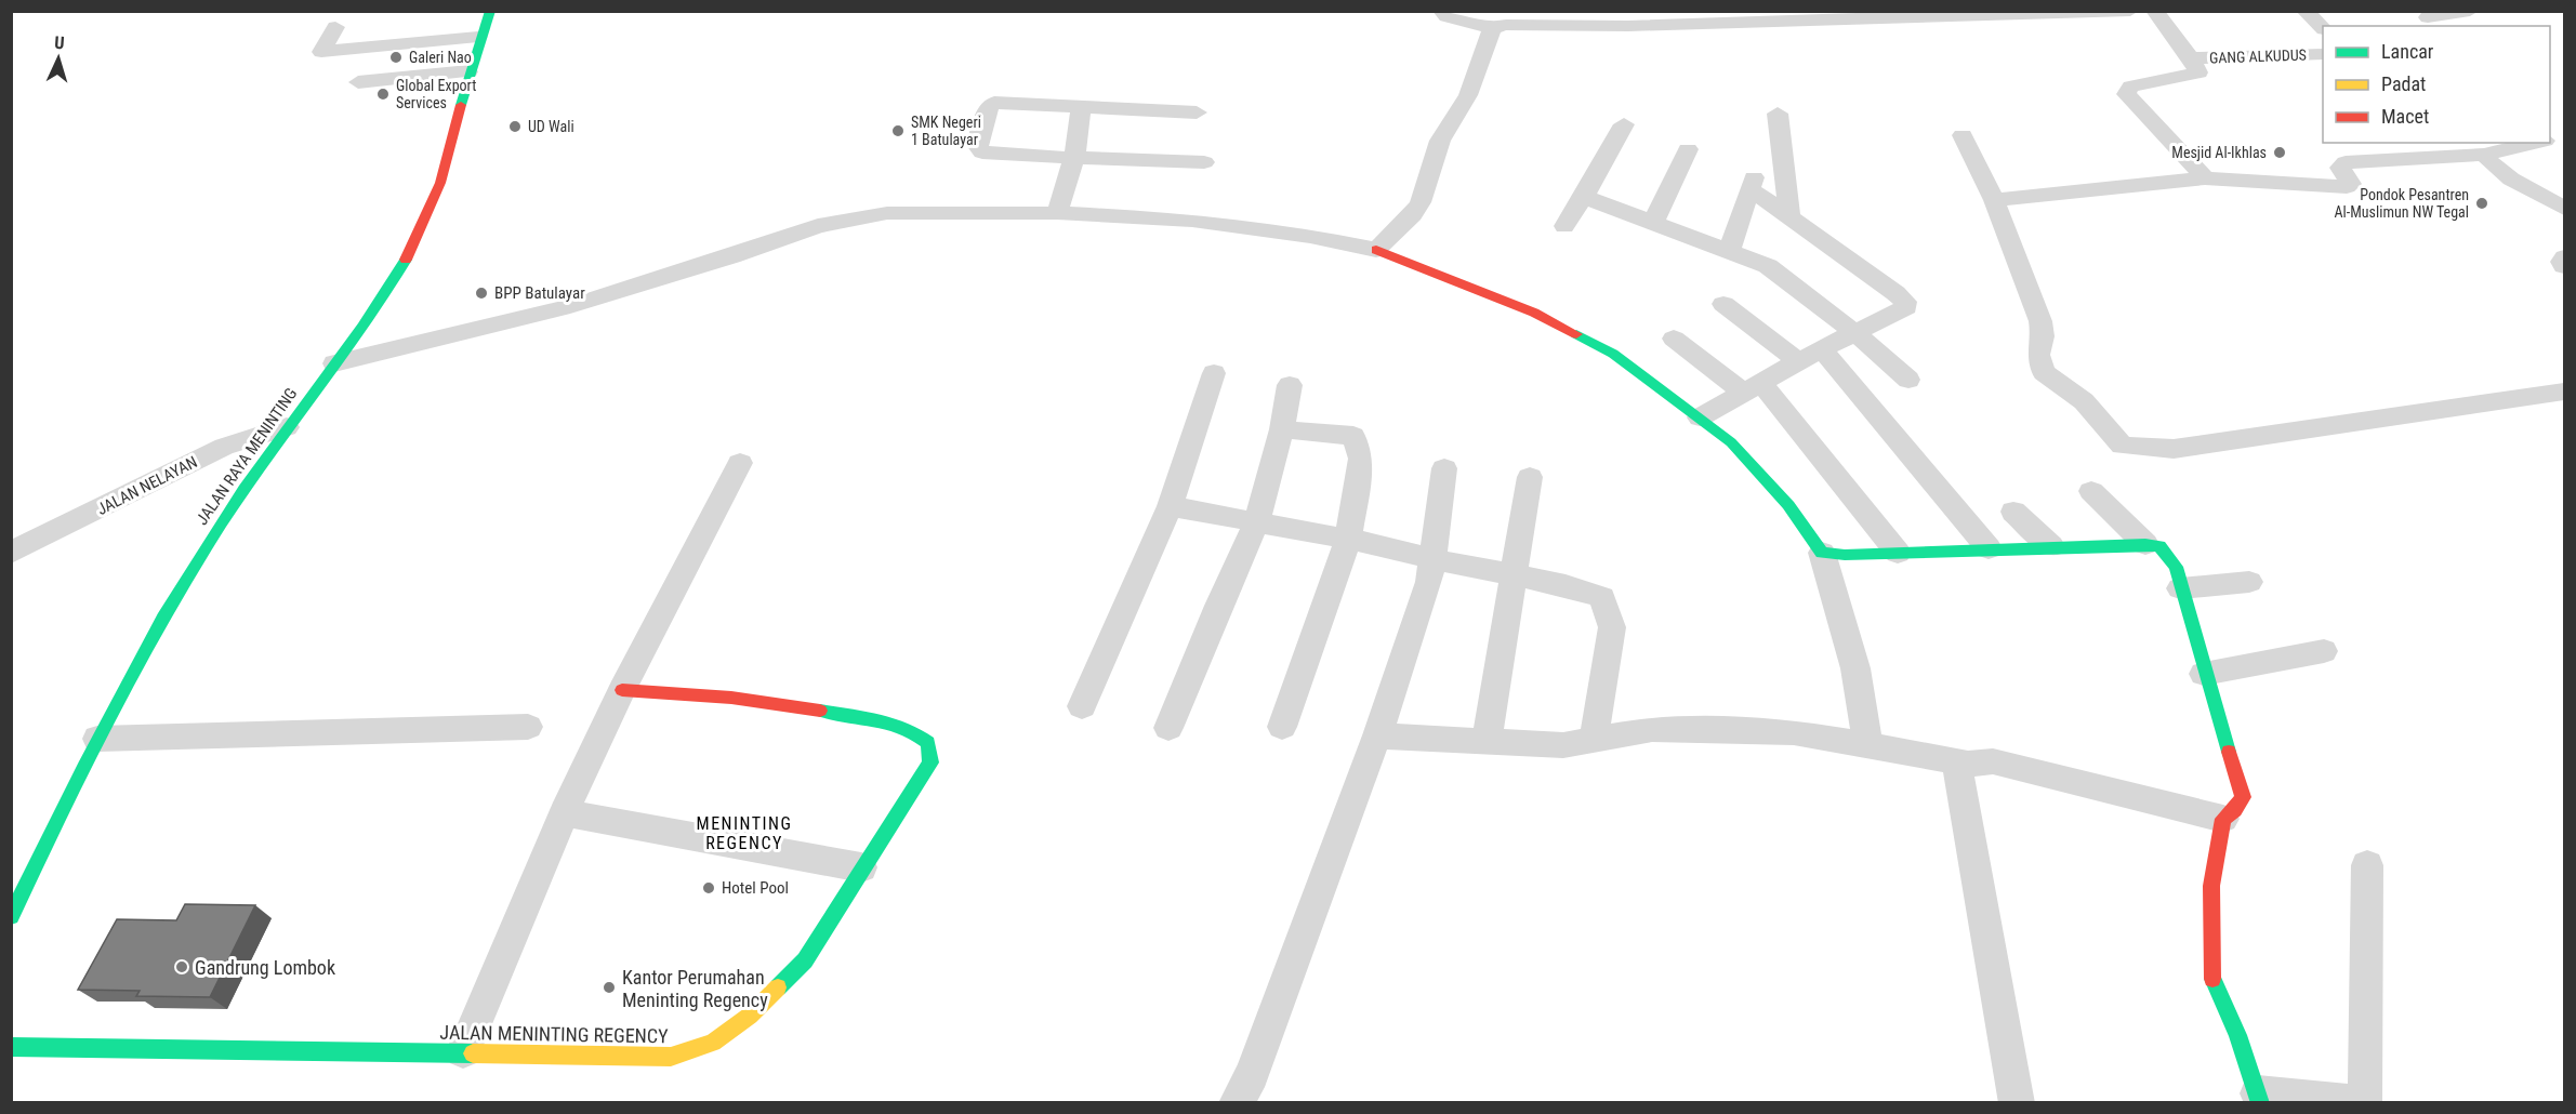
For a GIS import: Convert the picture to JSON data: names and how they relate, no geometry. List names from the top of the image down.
{
  "streets": {
    "main road": ["JALAN RAYA MENINTING", "JALAN MENINTING REGENCY"],
    "street": ["GANG ALKUDUS", "JALAN NELAYAN"]
  },
  "crossings": [
    ["JALAN RAYA MENINTING", "JALAN NELAYAN"]
  ],
  "districts": ["MENINTING REGENCY"],
  "places": [
    "Galeri Nao",
    "Global Export Services",
    "UD Wali",
    "SMK Negeri 1 Batulayar",
    "Mesjid Al-Ikhlas",
    "Pondok Pesantren Al-Muslimun NW Tegal",
    "BPP Batulayar",
    "Hotel Pool",
    "Gandrung Lombok",
    "Kantor Perumahan Meninting Regency"
  ],
  "legend": ["Lancar", "Padat", "Macet"],
  "north": "top"
}
